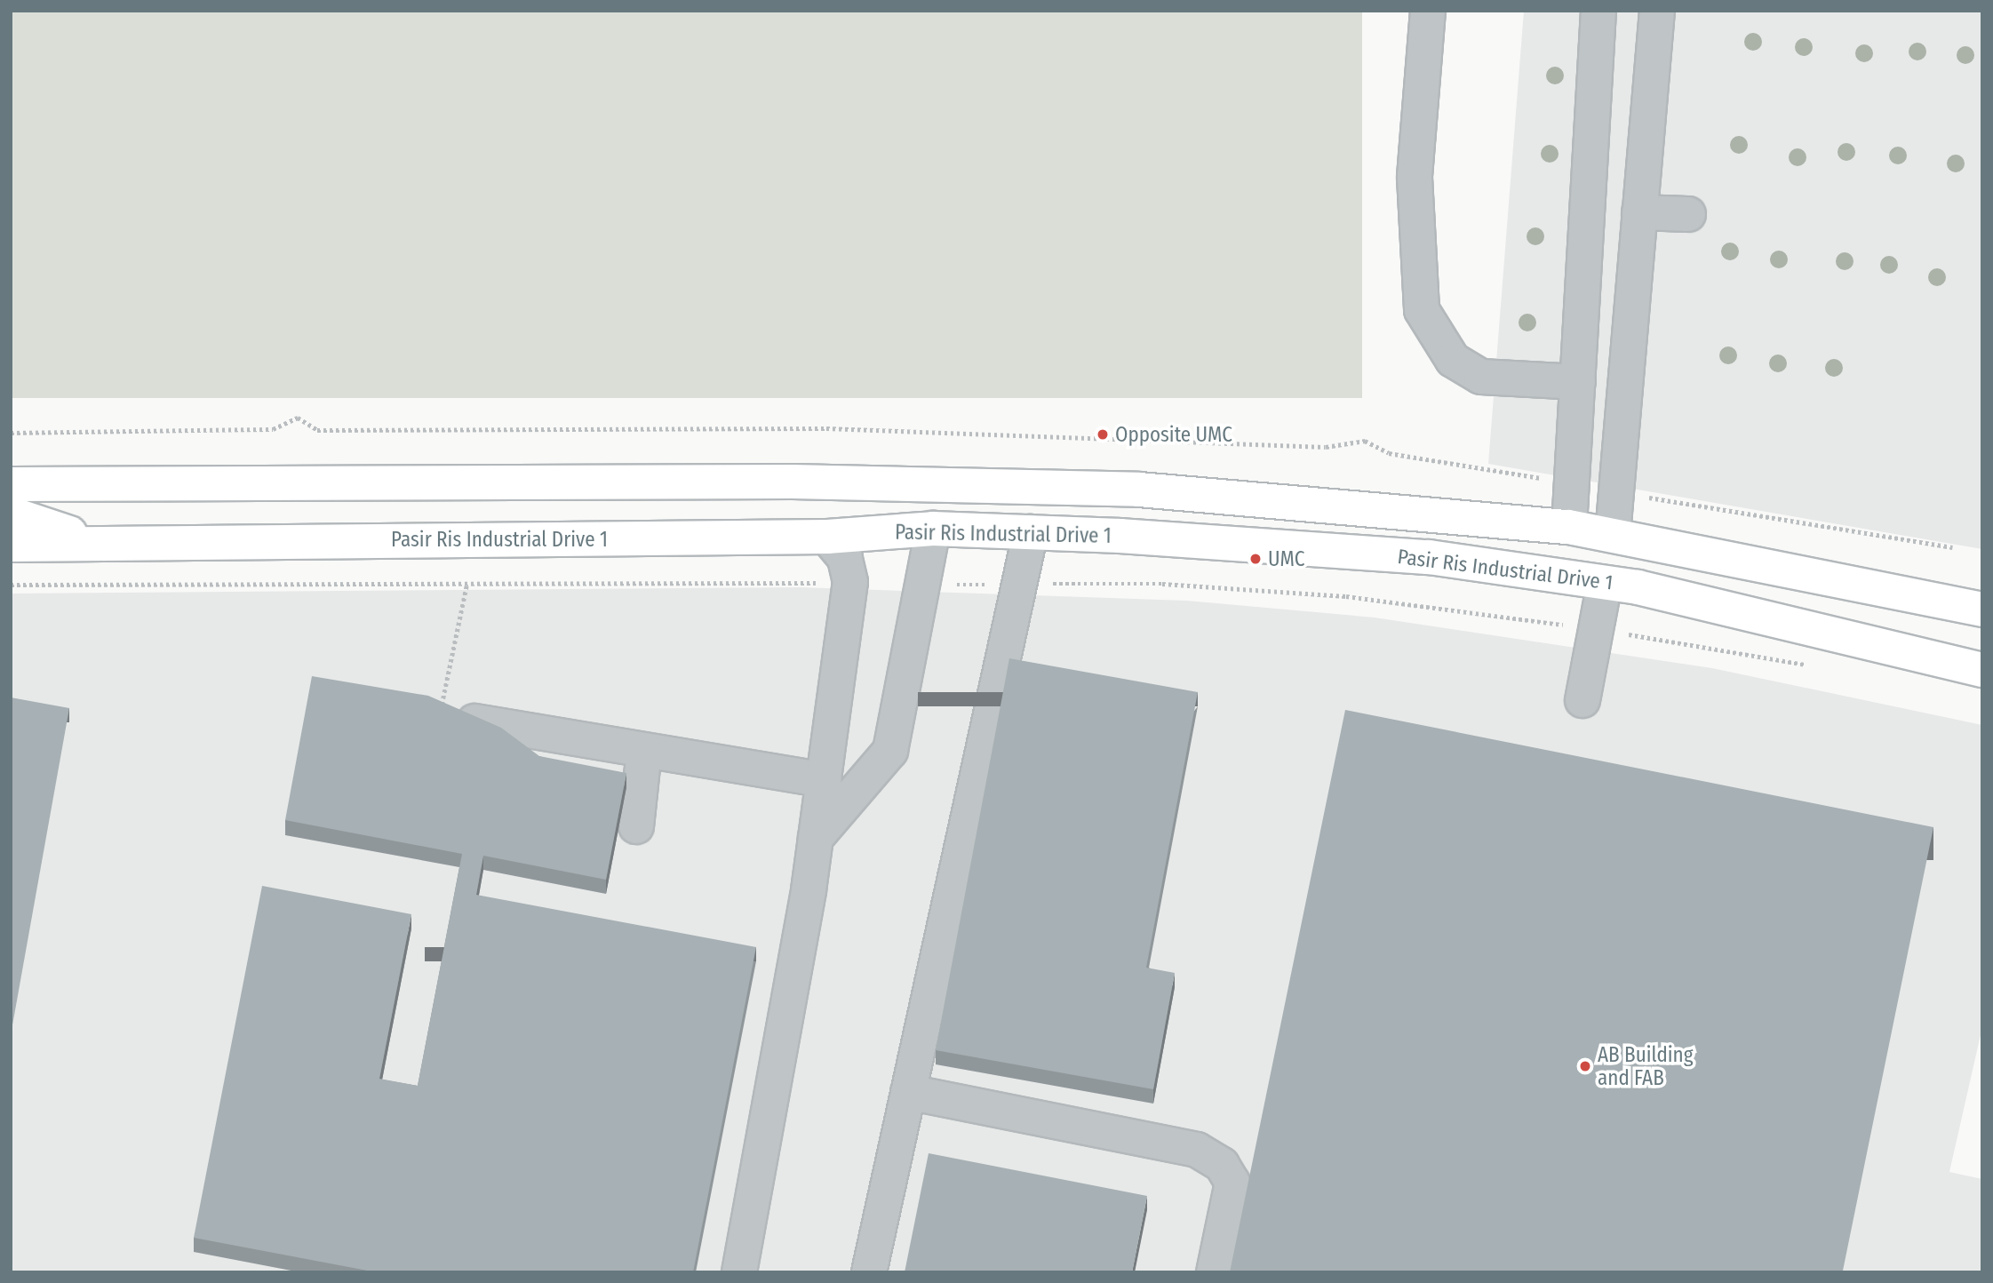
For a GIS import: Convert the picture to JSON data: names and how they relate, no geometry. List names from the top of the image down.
{
  "streets": {
    "main road": ["Pasir Ris Industrial Drive 1"]
  },
  "places": ["Opposite UMC", "UMC", "AB Building and FAB"]
}
